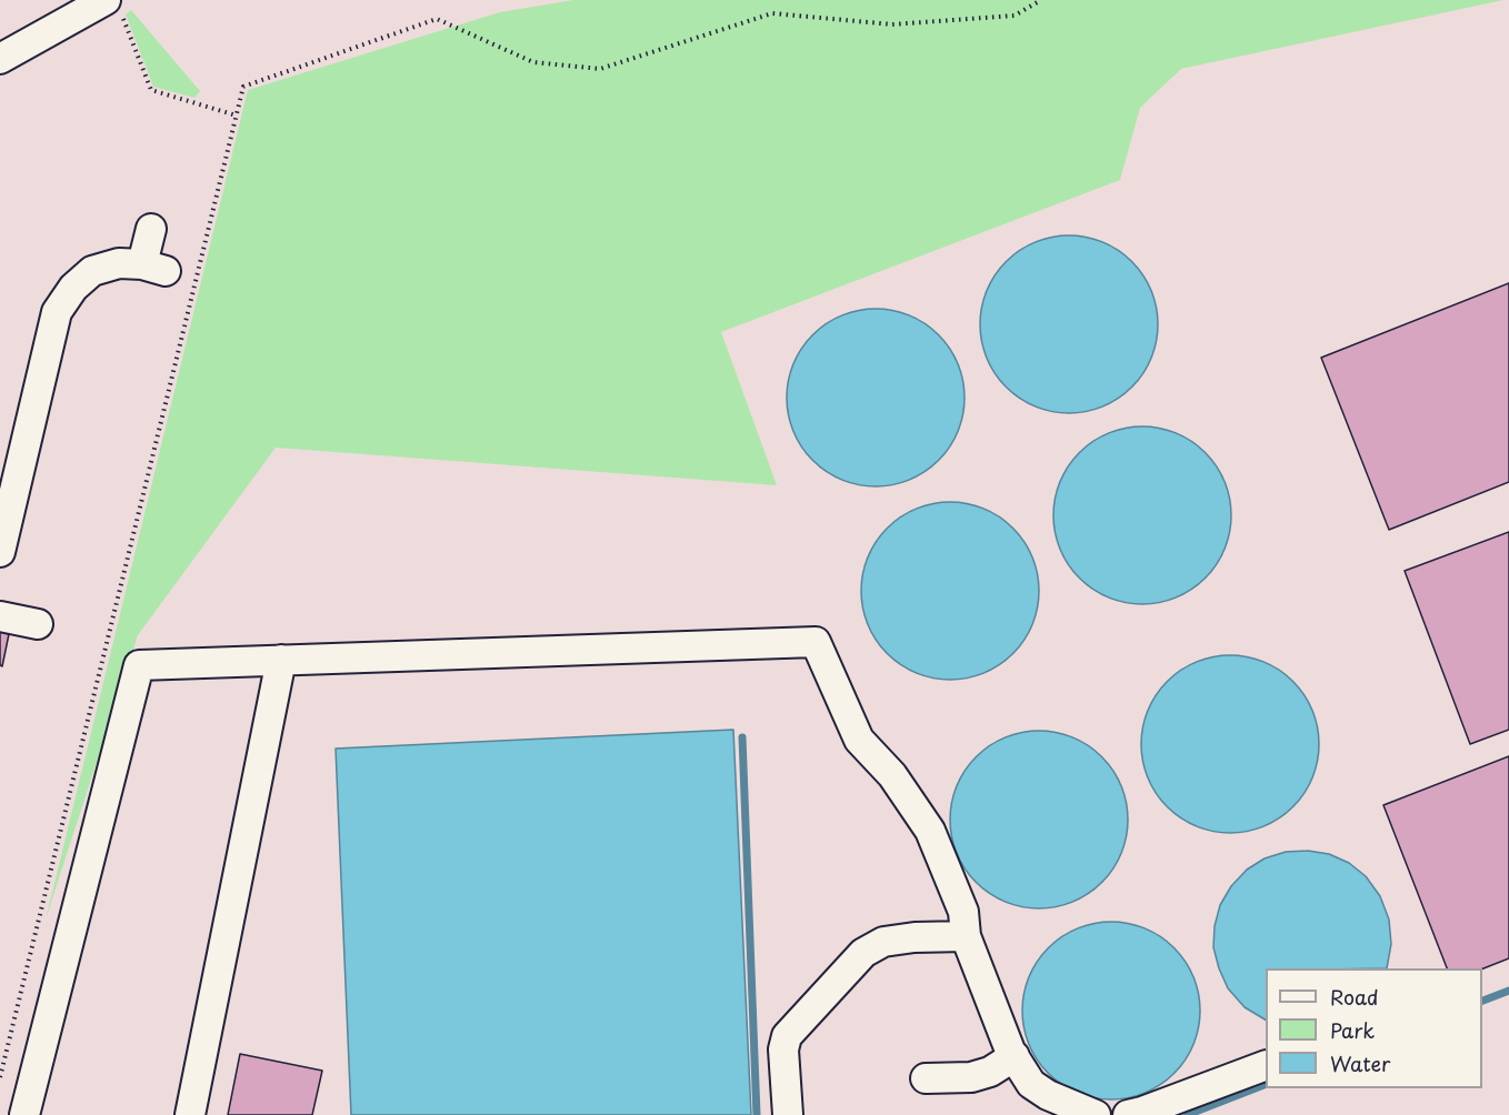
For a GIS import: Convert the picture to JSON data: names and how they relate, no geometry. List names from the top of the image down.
{
  "legend": ["Road", "Park", "Water"]
}
